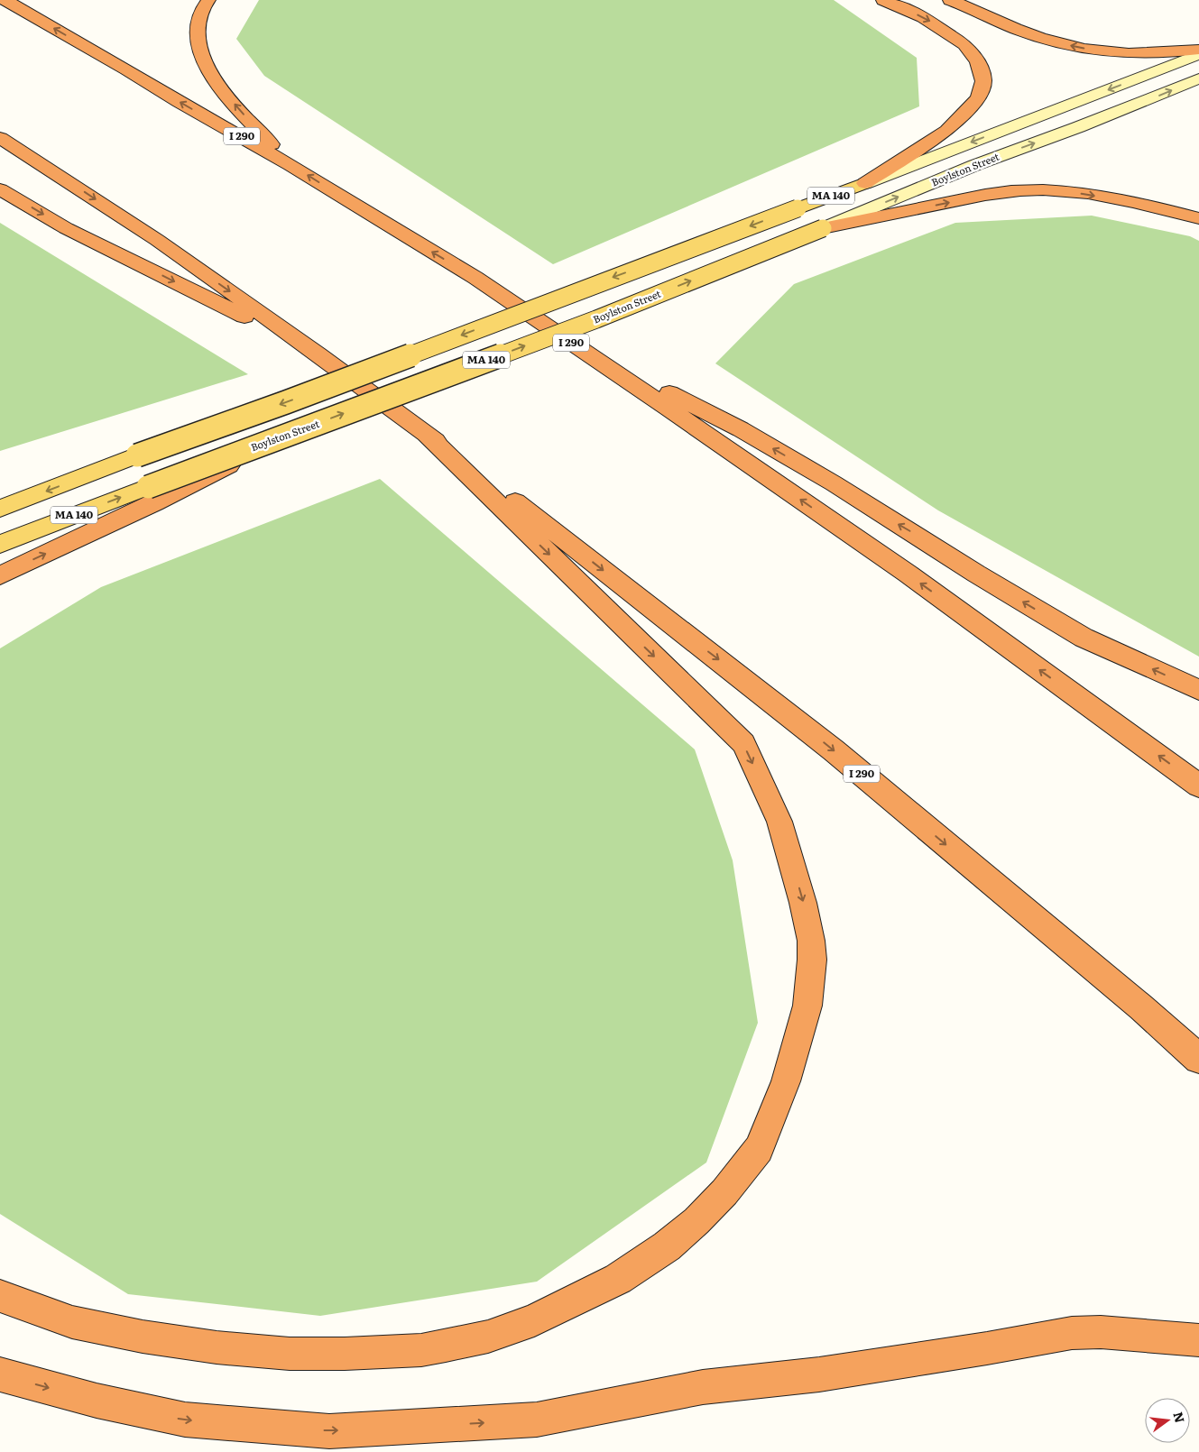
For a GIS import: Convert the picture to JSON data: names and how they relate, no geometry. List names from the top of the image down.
{
  "streets": {
    "highway": ["I 290"],
    "main road": ["Boylston Street", "MA 140"]
  },
  "north": "right"
}
